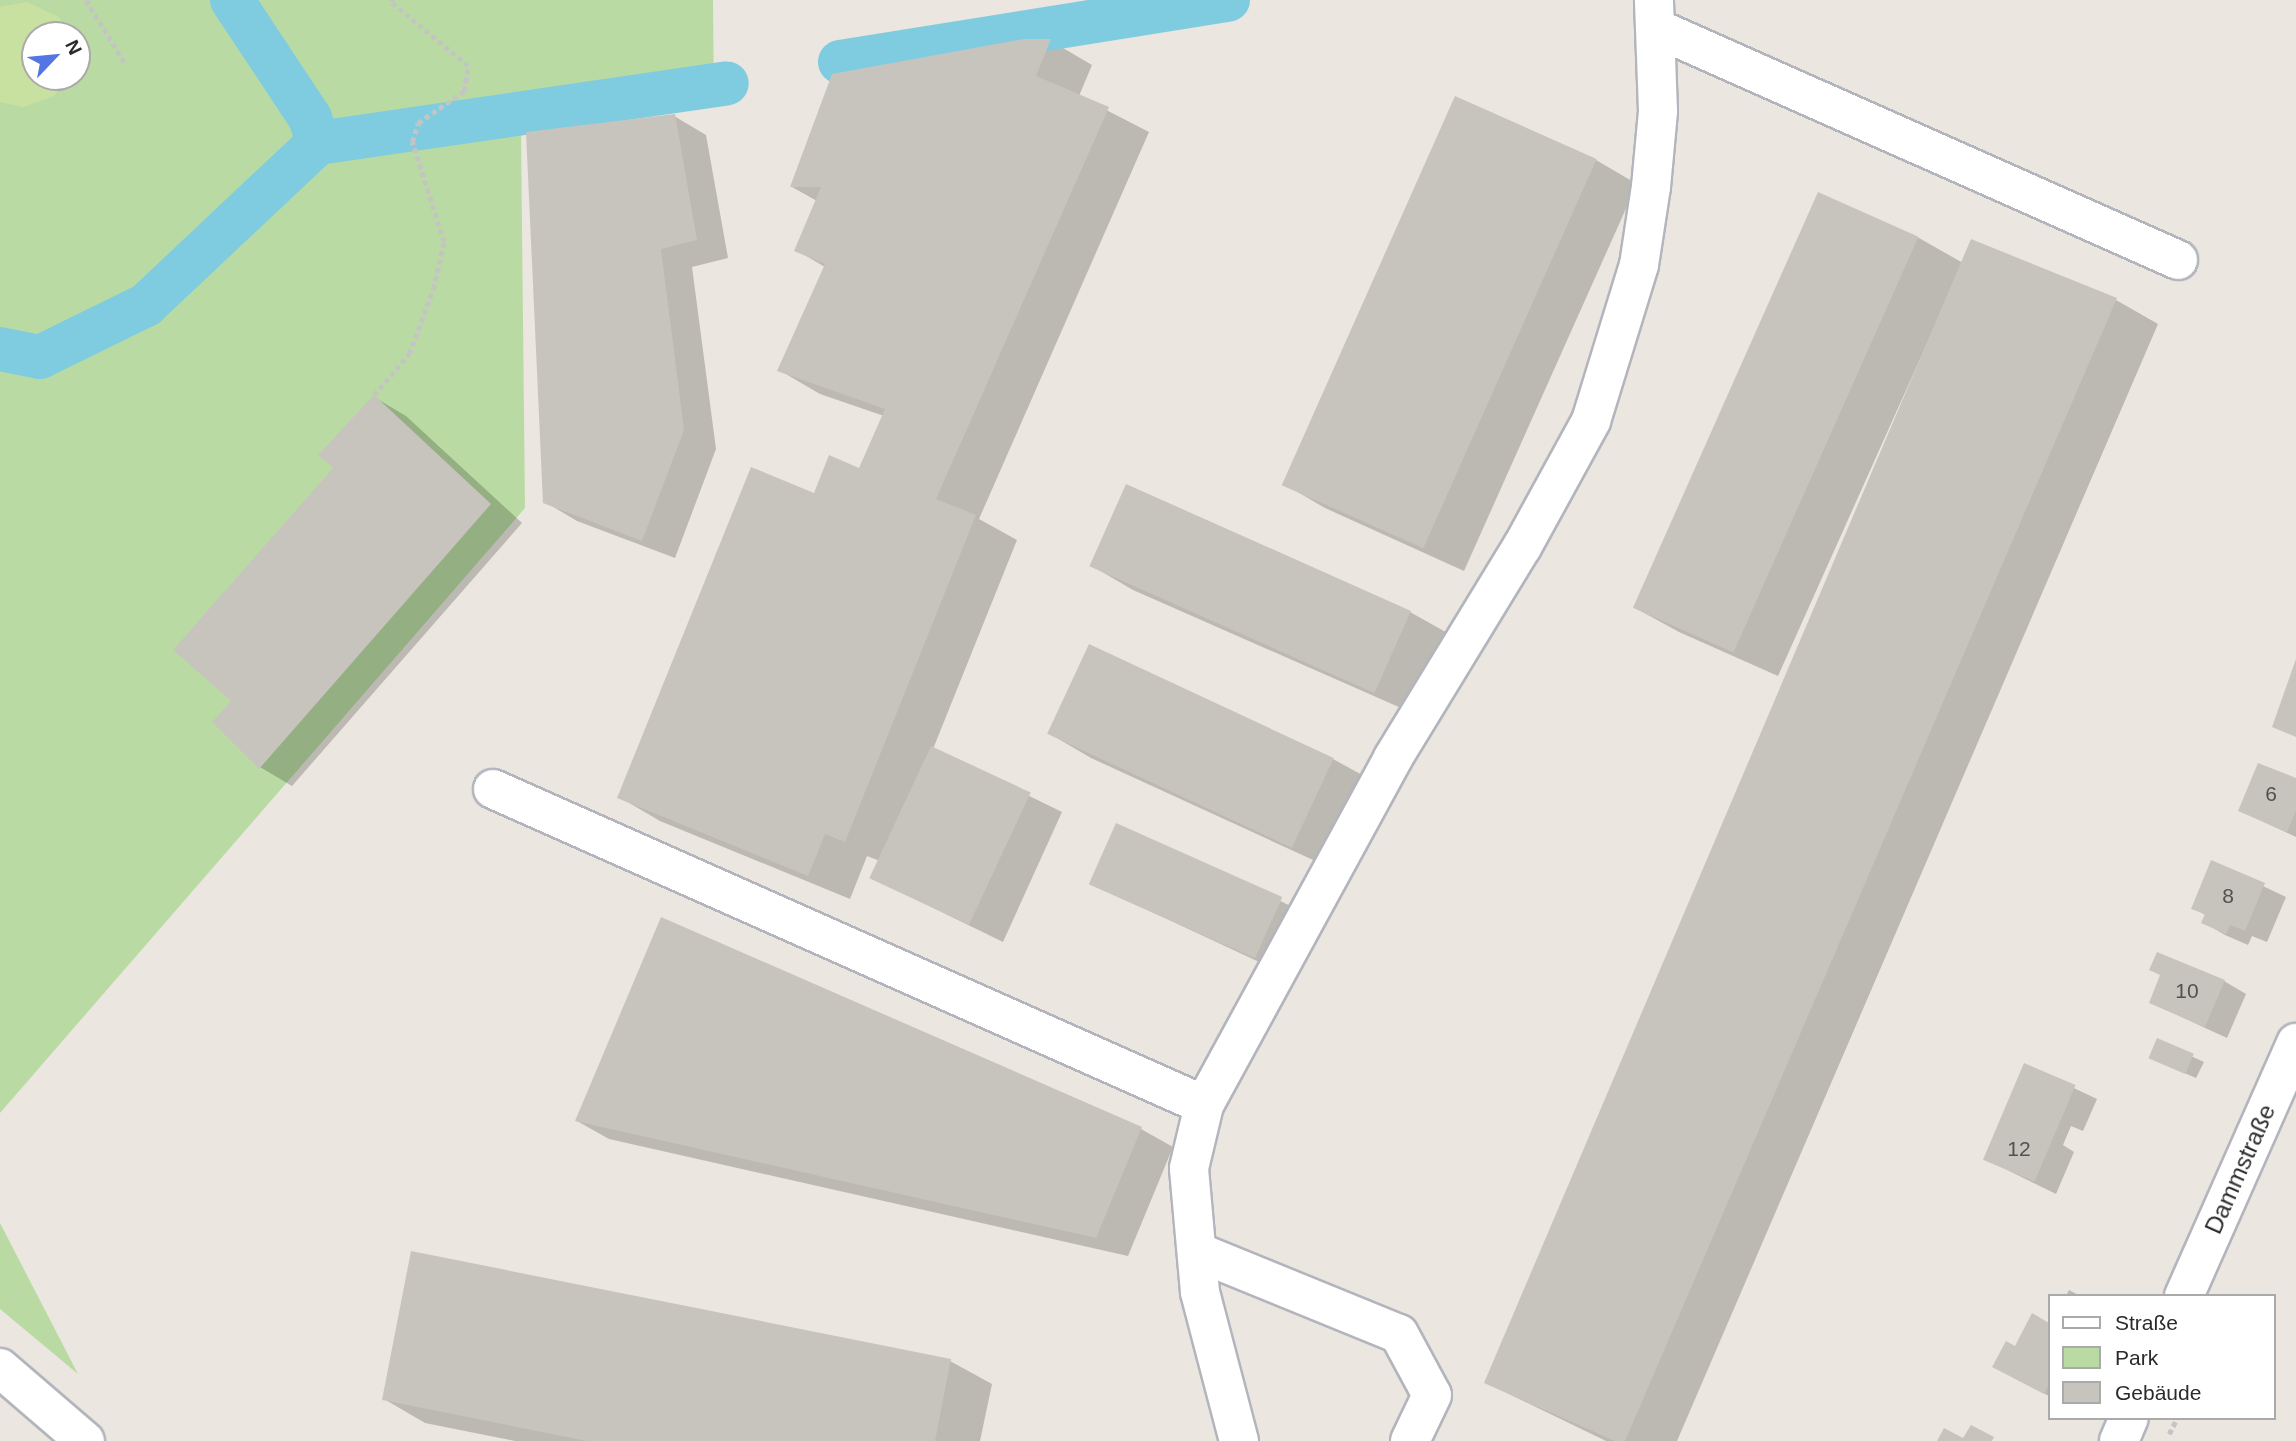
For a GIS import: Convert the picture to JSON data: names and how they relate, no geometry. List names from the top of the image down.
{
  "streets": {
    "street": ["Dammstraße"]
  },
  "house_numbers": [
    "6",
    "8",
    "10",
    "12"
  ],
  "legend": ["Straße", "Park", "Gebäude"],
  "north": "top right"
}
